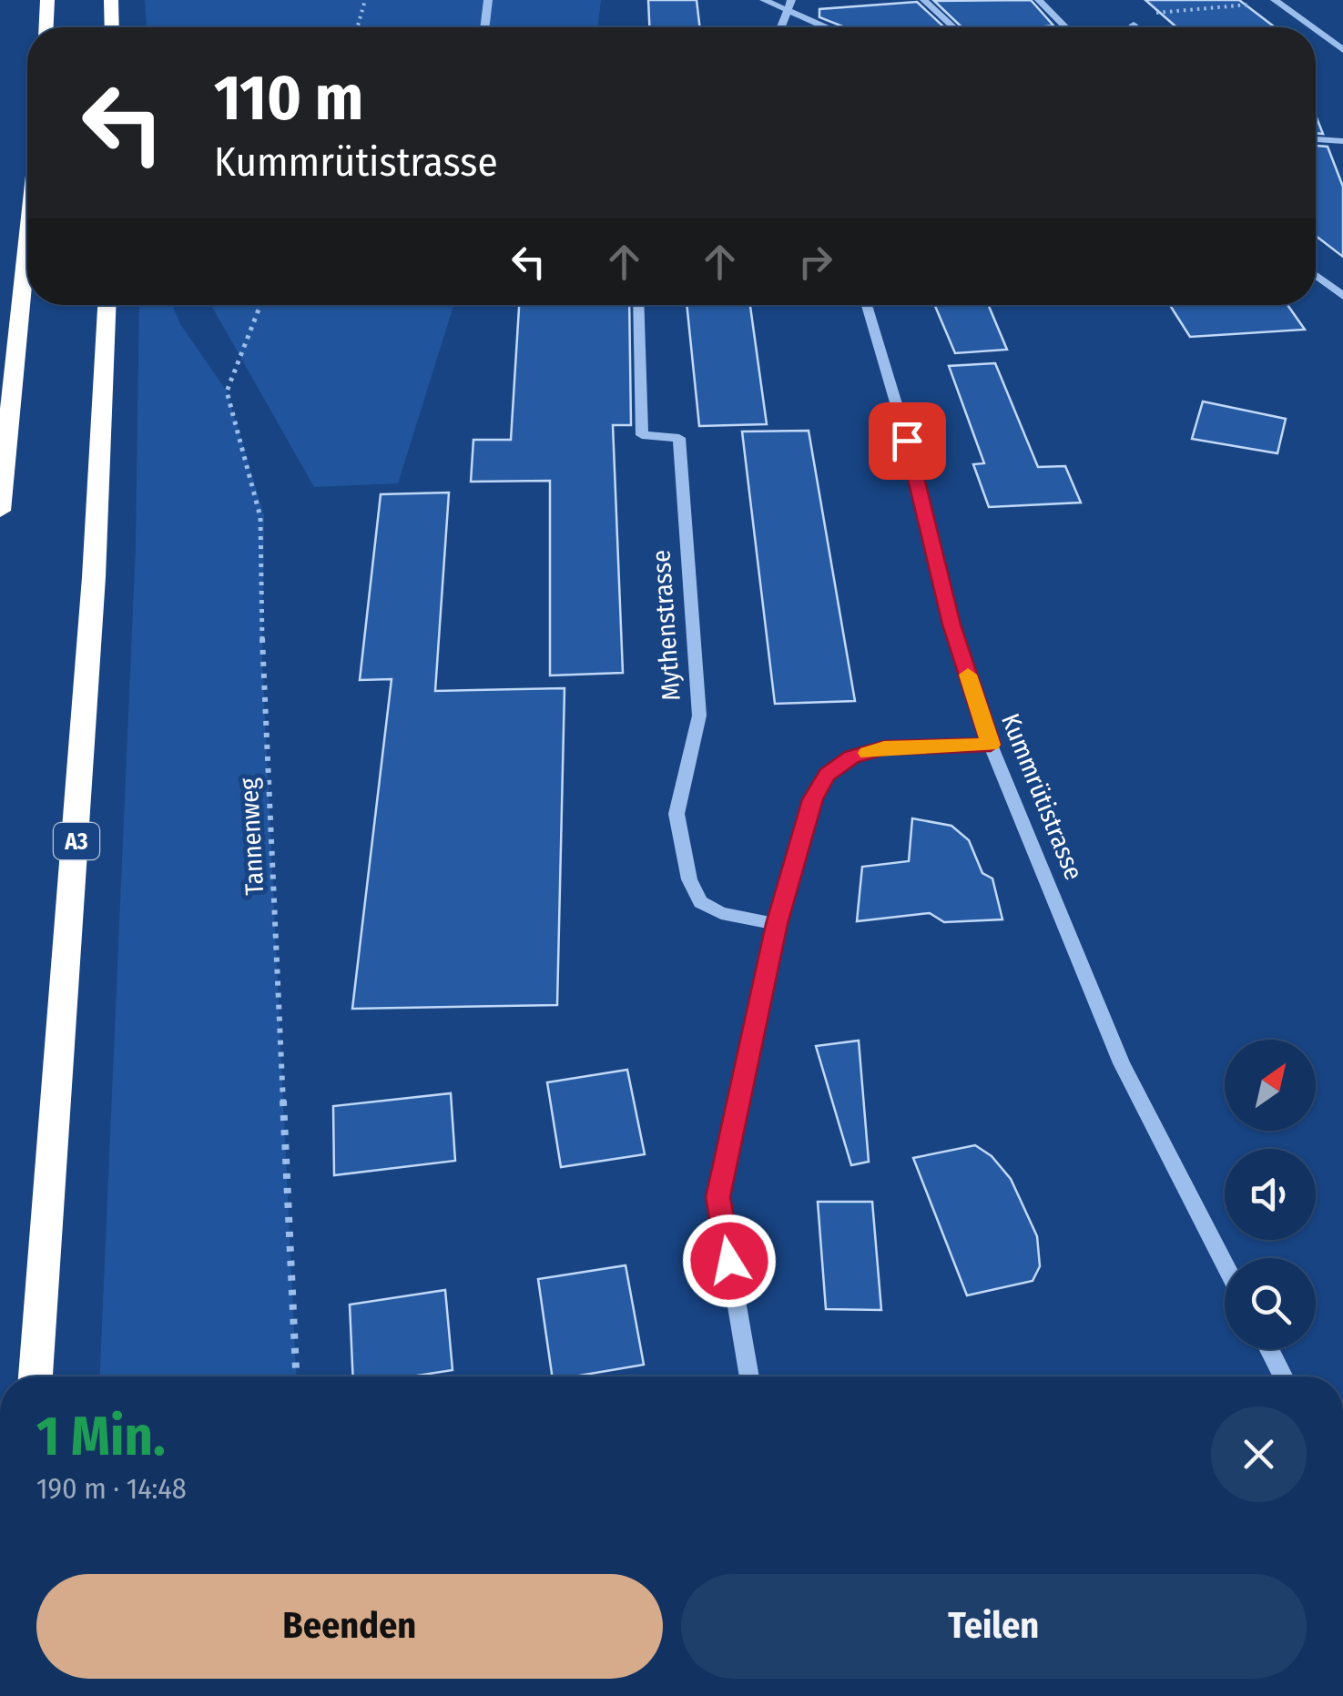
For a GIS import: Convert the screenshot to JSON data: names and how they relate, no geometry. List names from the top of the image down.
{
  "streets": {
    "highway": ["A3"],
    "street": ["Mythenstrasse", "Kummrütistrasse"],
    "path": ["Tannenweg"]
  },
  "north": "top right",
  "page": {
    "turn": ["110 m", "Kummrütistrasse"],
    "heading": ["1 Min.", "190 m · 14:48"],
    "buttons": ["Beenden", "Teilen"]
  }
}
